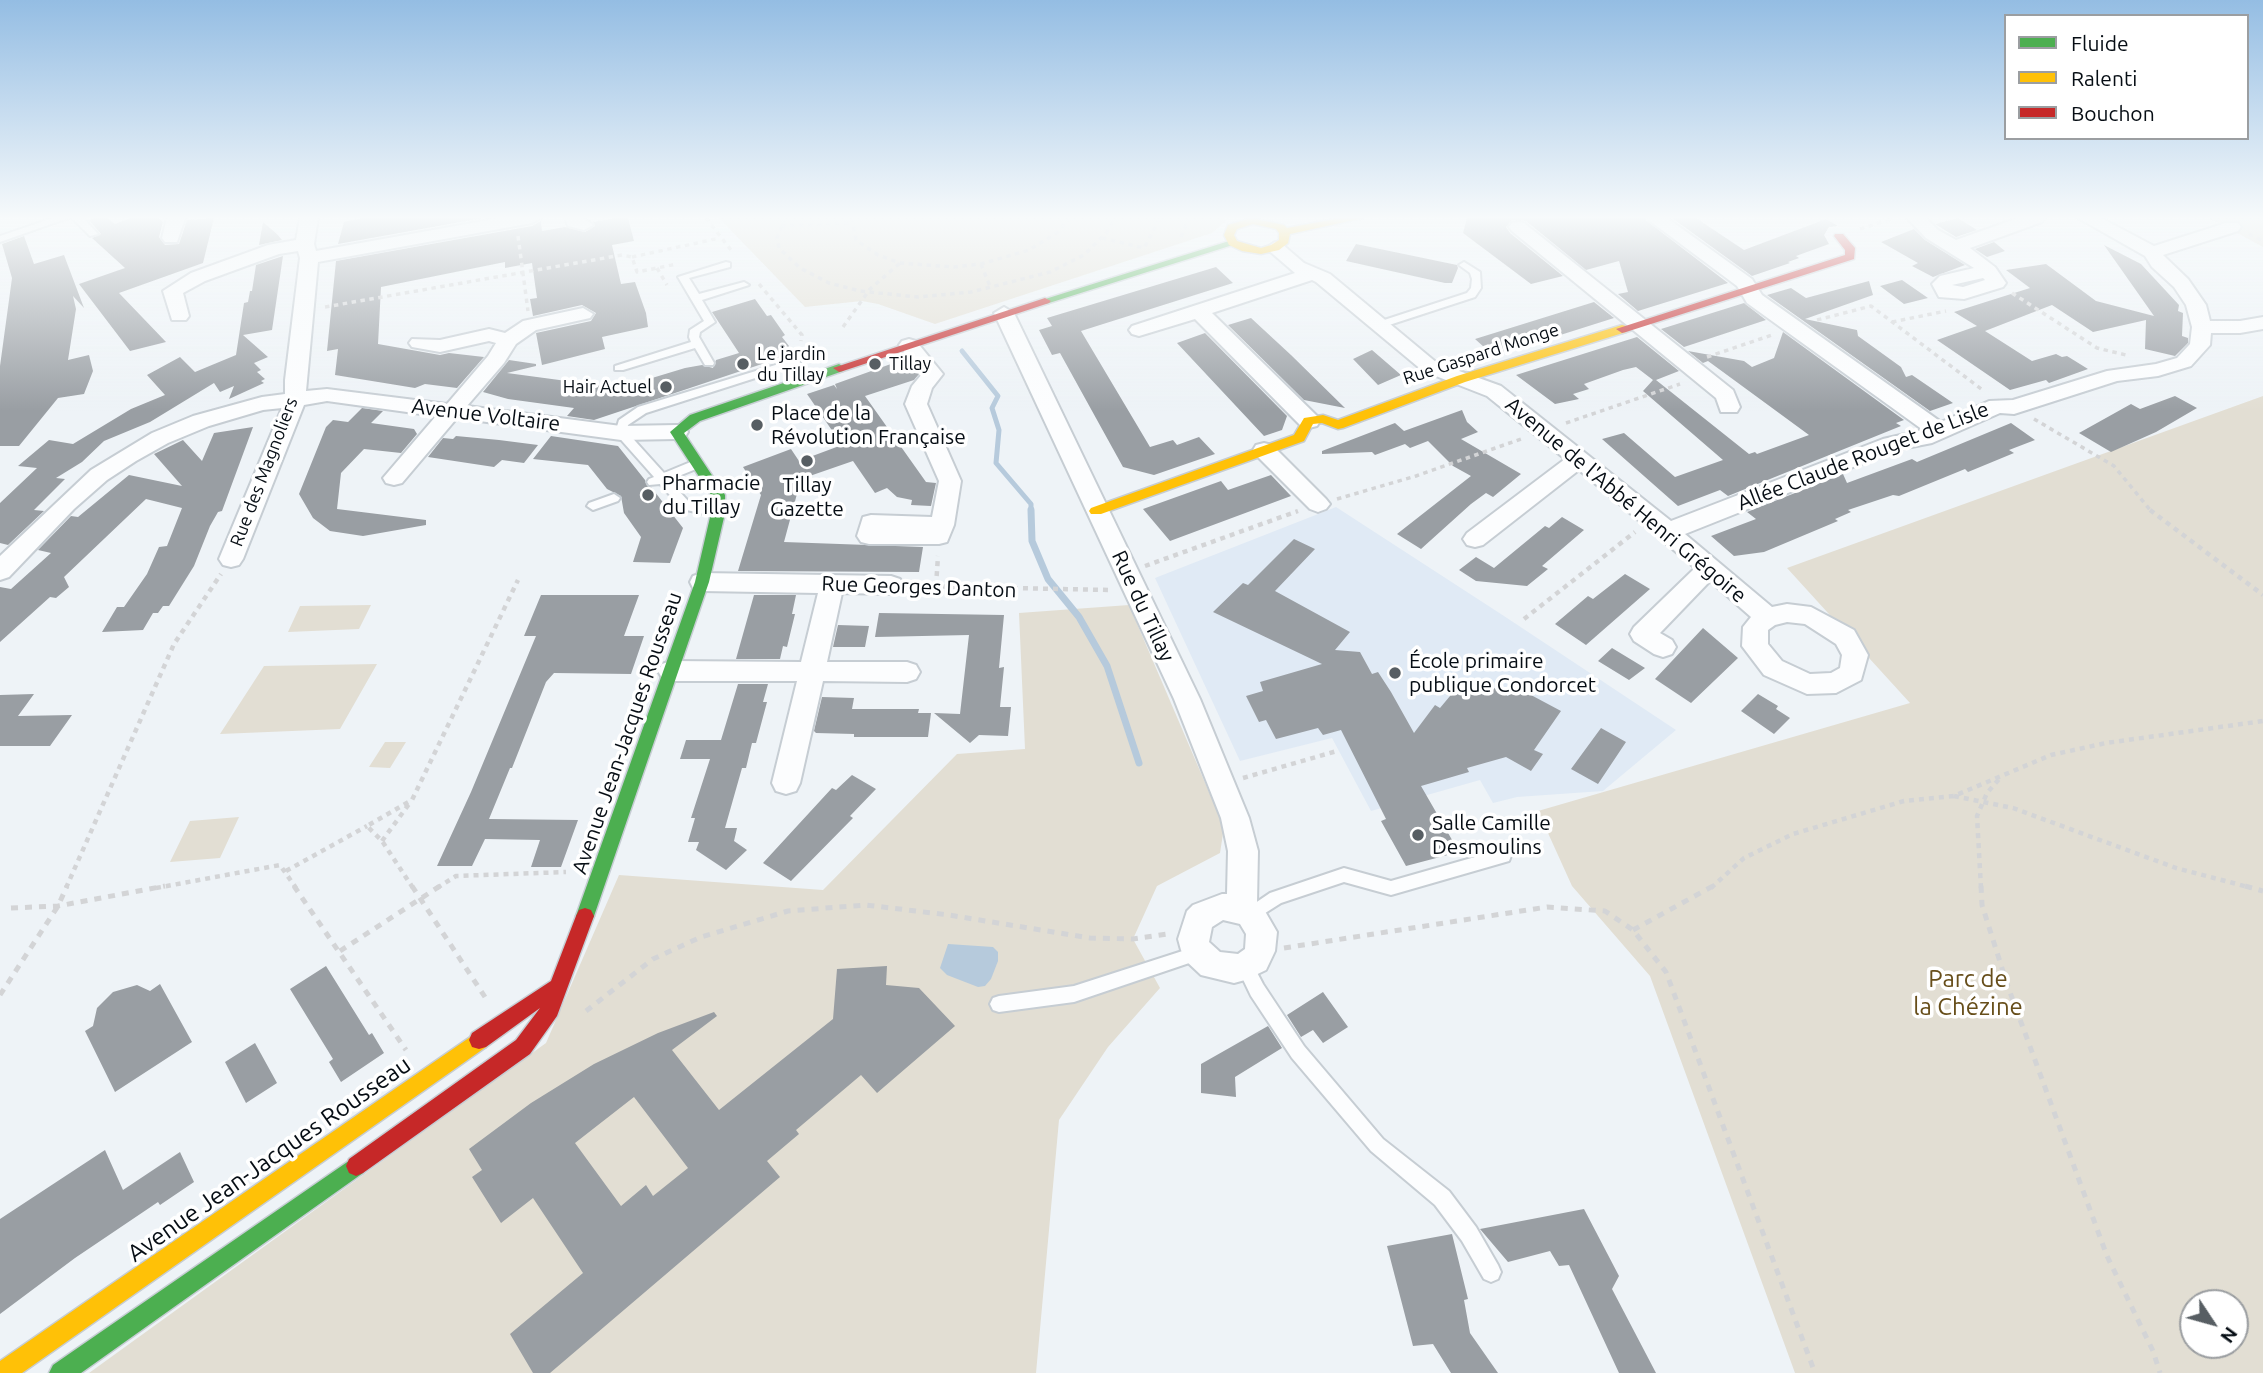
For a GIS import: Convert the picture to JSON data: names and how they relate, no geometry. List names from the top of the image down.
{
  "streets": {
    "street": [
      "Rue Gaspard Monge",
      "Avenue Voltaire",
      "Allée Claude Rouget de Lisle",
      "Rue des Magnoliers",
      "Avenue de l'Abbé Henri Grégoire",
      "Rue Georges Danton",
      "Rue du Tillay",
      "Avenue Jean-Jacques Rousseau"
    ]
  },
  "crossings": [
    ["Rue Gaspard Monge", "Avenue de l'Abbé Henri Grégoire"],
    ["Avenue Voltaire", "Rue des Magnoliers"],
    ["Allée Claude Rouget de Lisle", "Avenue de l'Abbé Henri Grégoire"],
    ["Rue Georges Danton", "Rue du Tillay"],
    ["Rue Georges Danton", "Avenue Jean-Jacques Rousseau"]
  ],
  "parks": ["Parc de la Chézine"],
  "places": [
    "Le jardin du Tillay",
    "Tillay",
    "Hair Actuel",
    "Place de la Révolution Française",
    "Tillay Gazette",
    "Pharmacie du Tillay",
    "École primaire publique Condorcet",
    "Salle Camille Desmoulins"
  ],
  "legend": ["Fluide", "Ralenti", "Bouchon"],
  "north": "bottom right"
}
